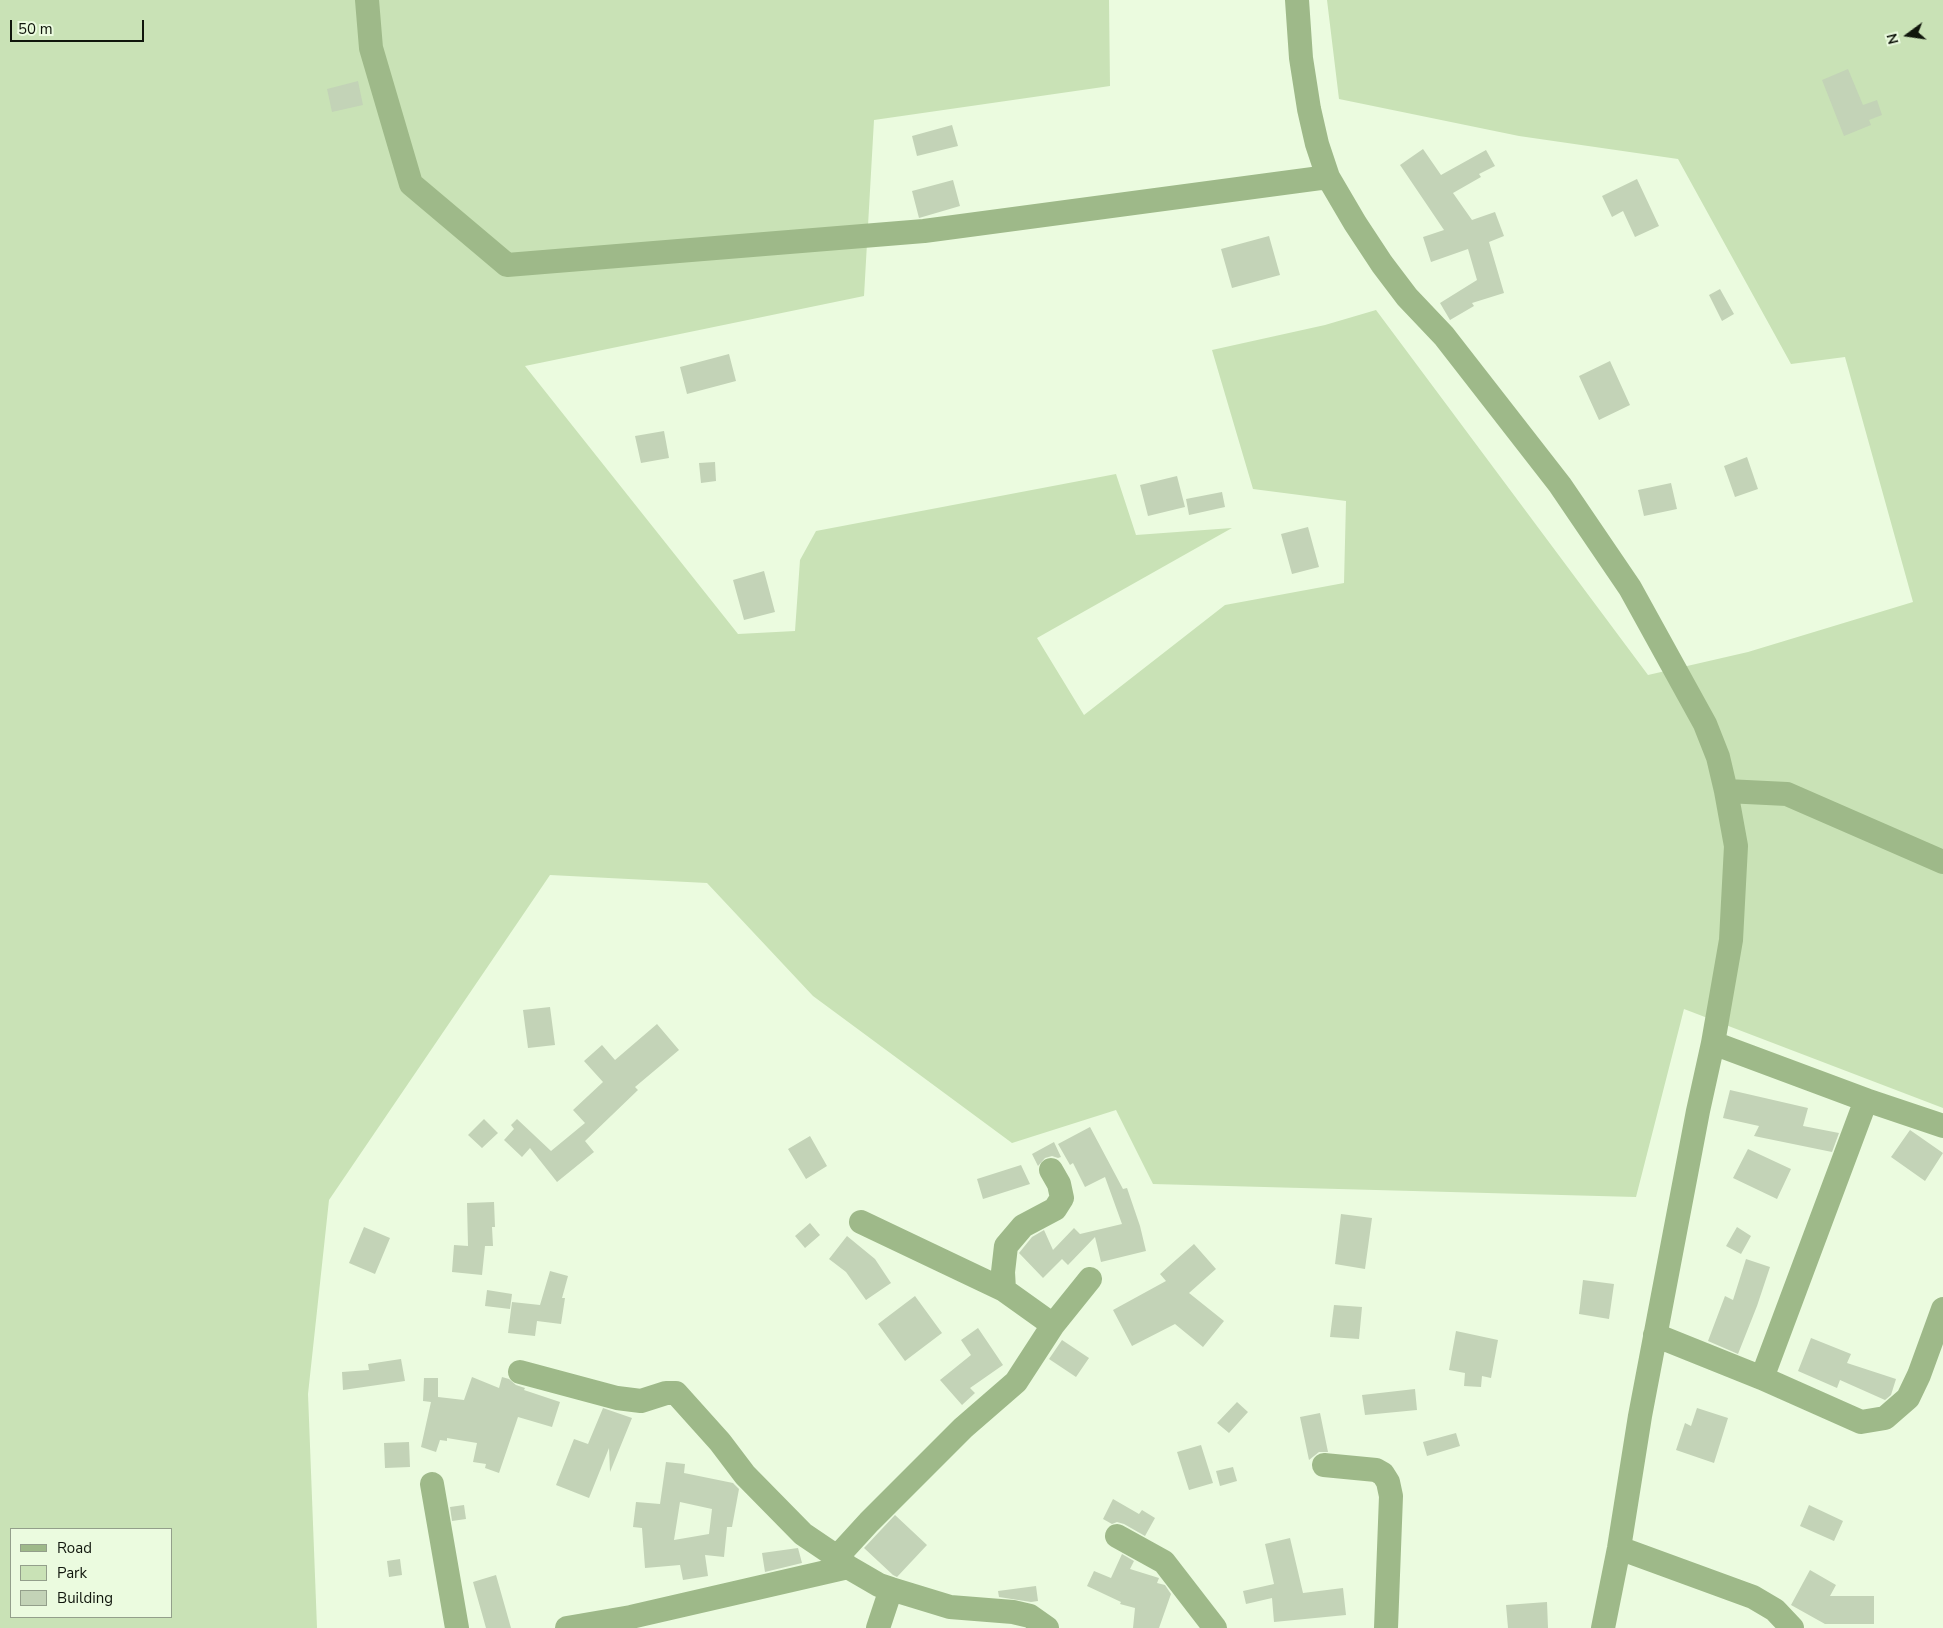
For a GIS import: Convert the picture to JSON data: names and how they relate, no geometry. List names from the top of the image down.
{
  "legend": ["Road", "Park", "Building"],
  "scale_bar": "50 m",
  "north": "left"
}
